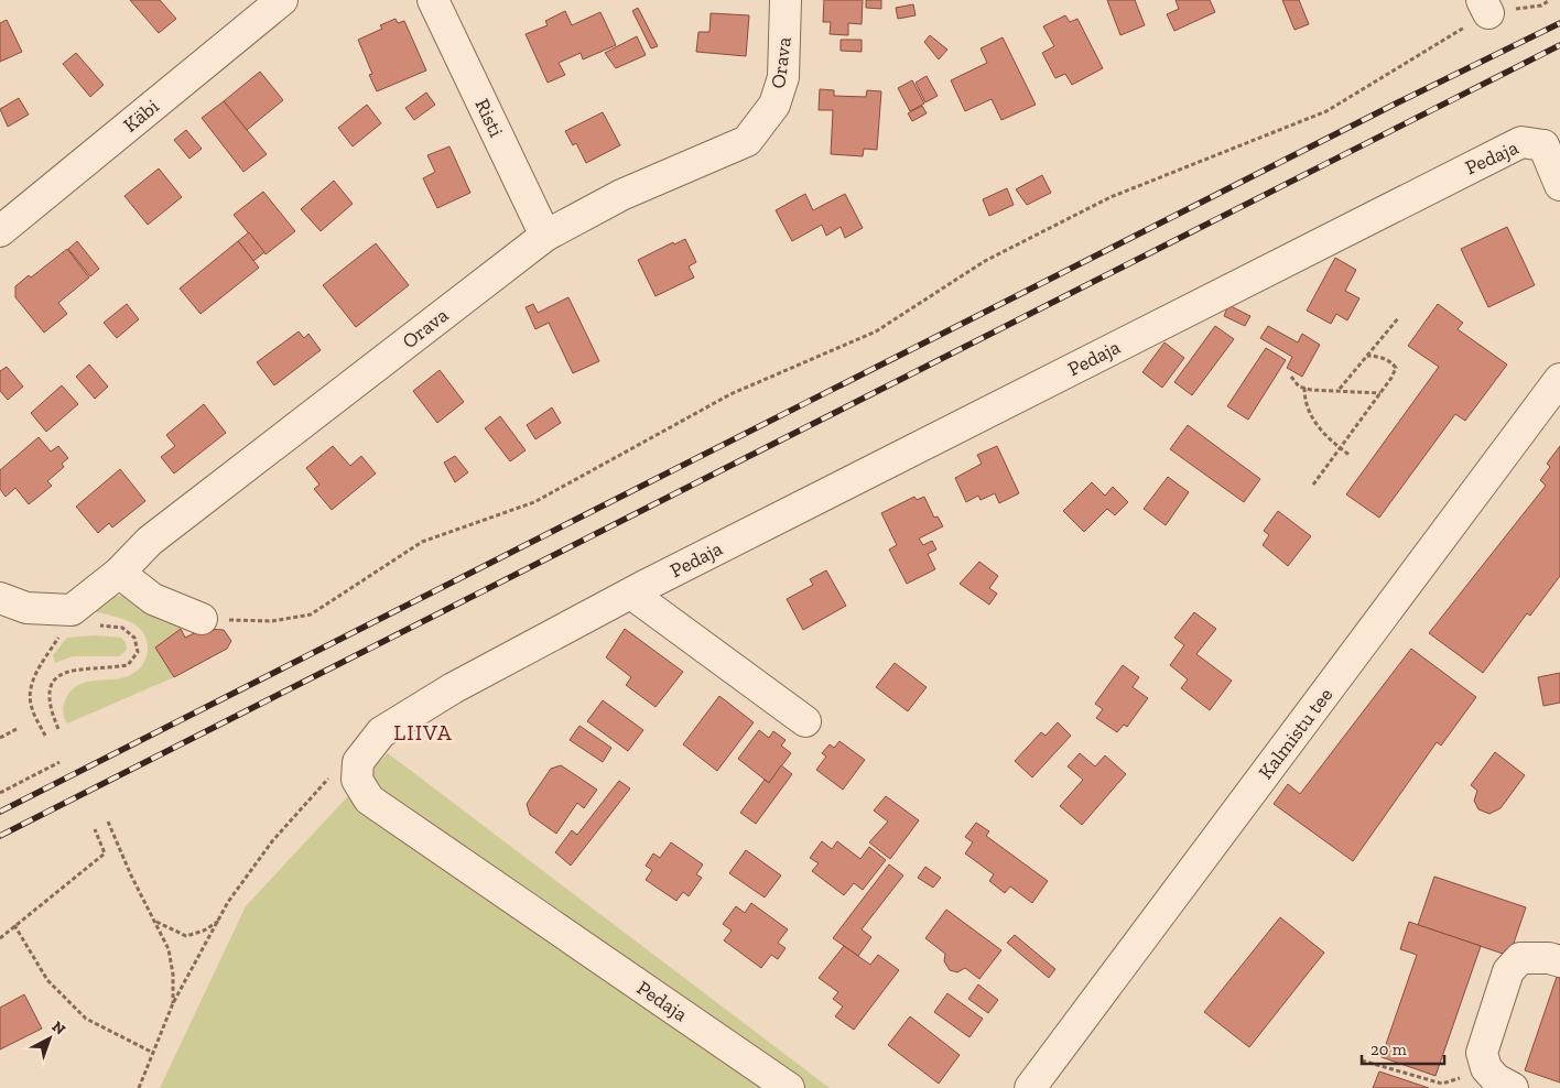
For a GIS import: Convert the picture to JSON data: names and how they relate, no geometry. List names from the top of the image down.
{
  "streets": {
    "street": [
      "Orava",
      "Käbi",
      "Risti",
      "Pedaja",
      "Kalmistu tee"
    ]
  },
  "crossings": [
    ["Orava", "Risti"]
  ],
  "districts": ["LIIVA"],
  "scale_bar": "20 m",
  "north": "top right"
}
